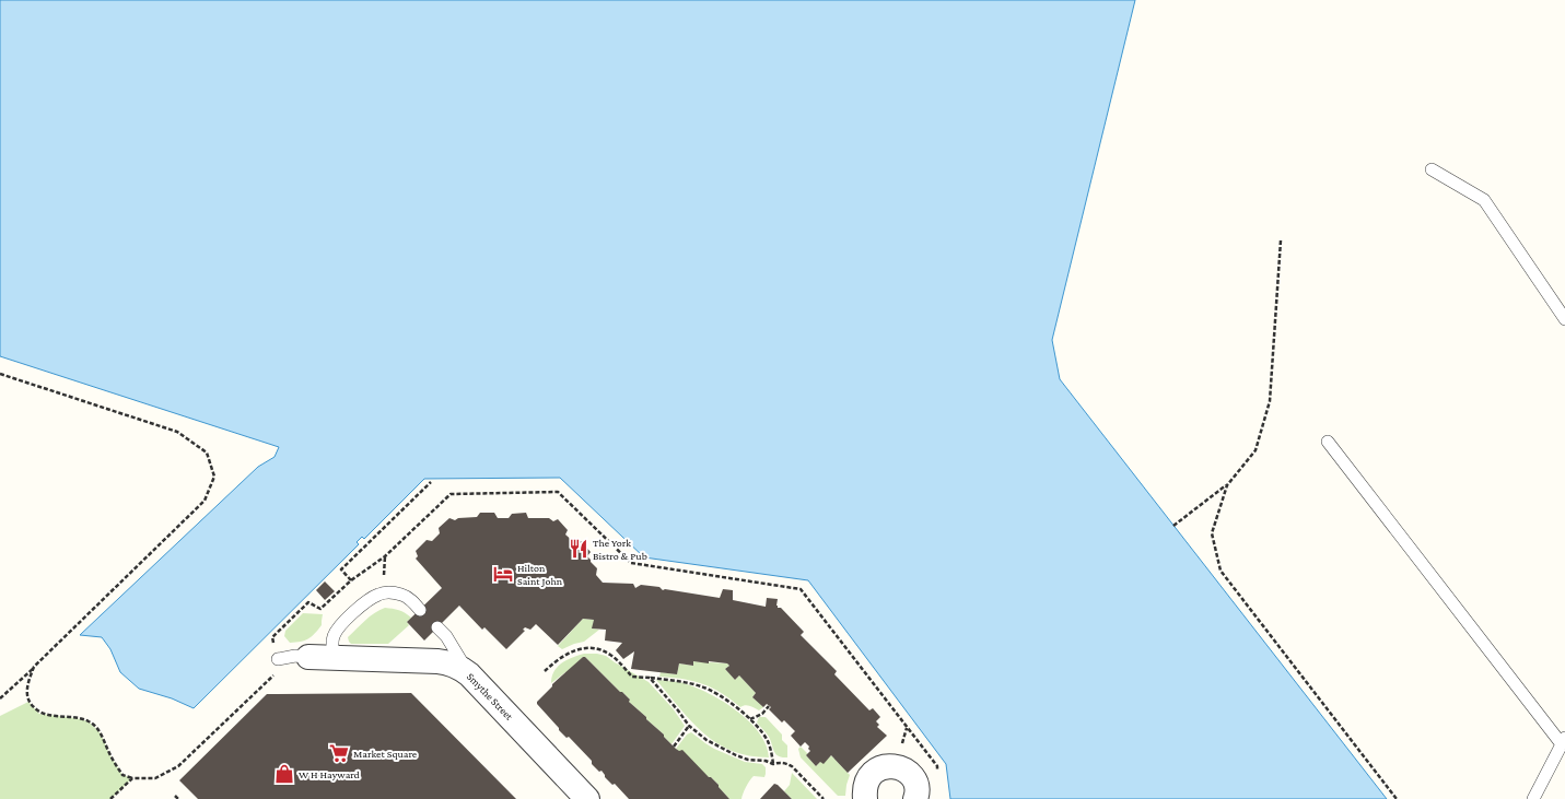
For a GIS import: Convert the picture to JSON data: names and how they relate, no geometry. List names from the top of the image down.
{
  "streets": {
    "street": ["Smythe Street"]
  },
  "places": {
    "restaurant": ["The York Bistro & Pub"],
    "hotel": ["Hilton Saint John"],
    "supermarket": ["Market Square"],
    "shop": ["W H Hayward"]
  }
}
